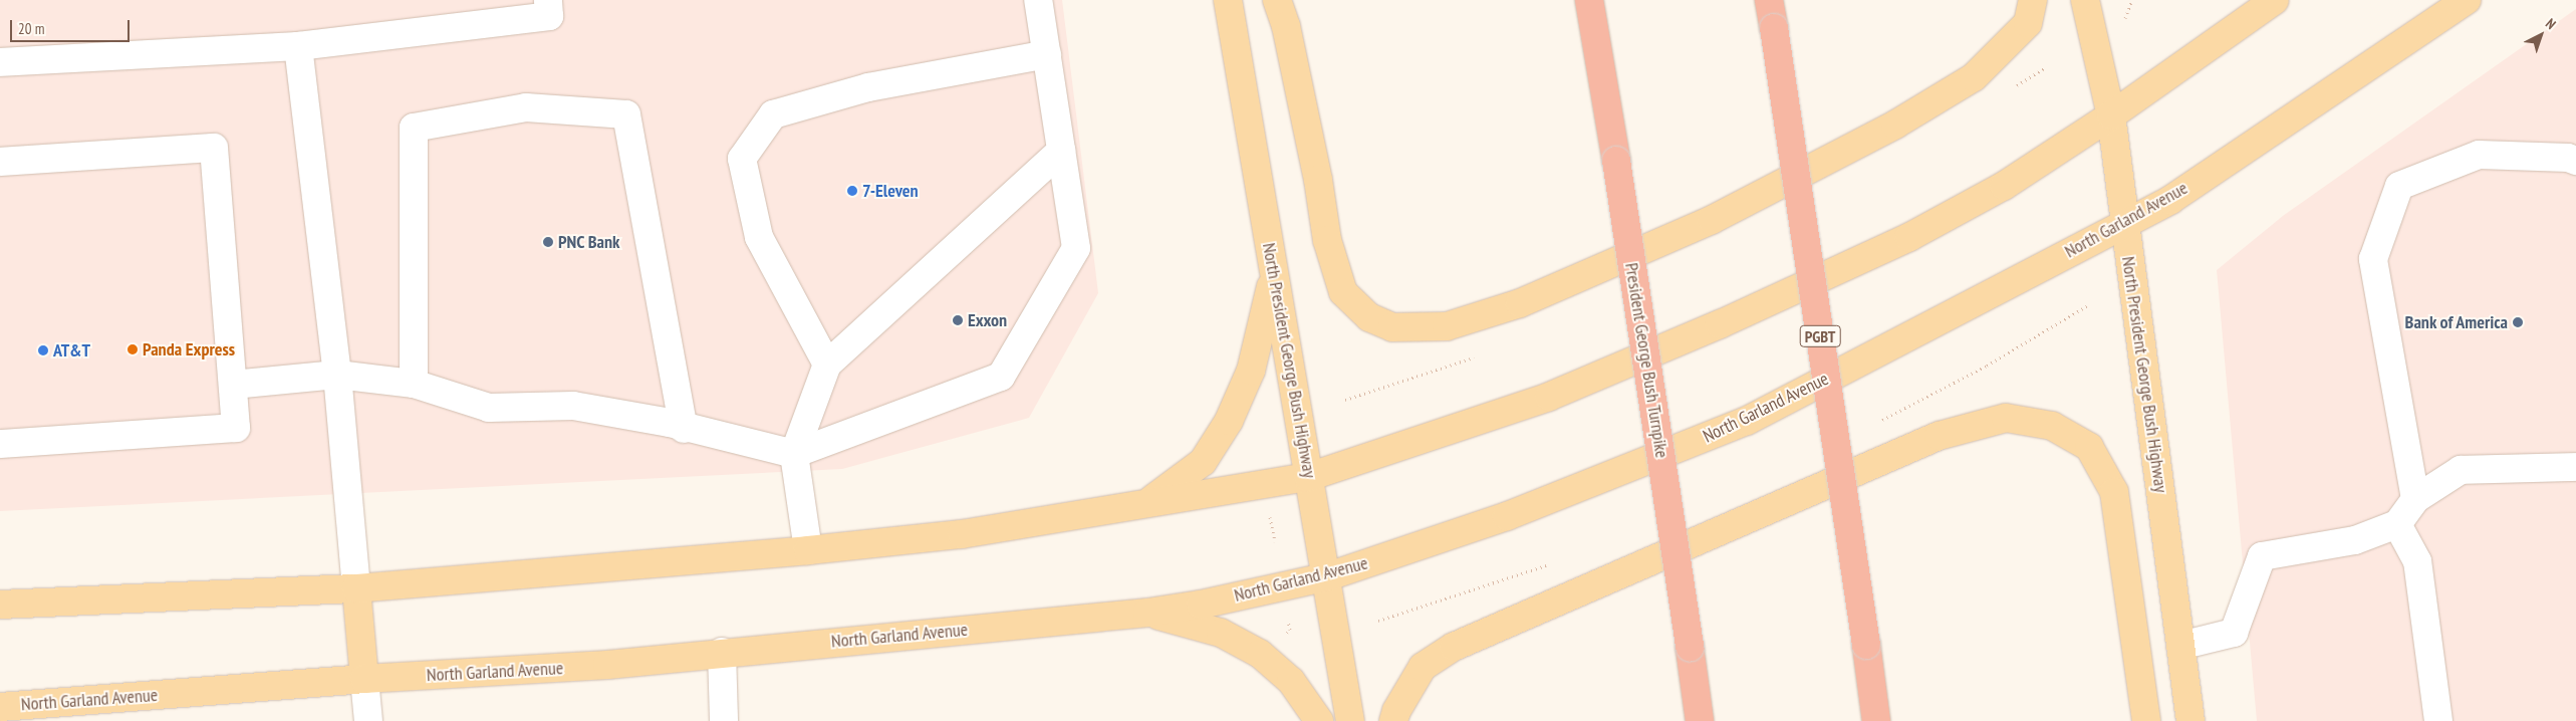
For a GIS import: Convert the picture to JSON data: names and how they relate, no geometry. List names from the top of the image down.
{
  "streets": {
    "highway": ["PGBT", "President George Bush Turnpike"],
    "main road": ["North Garland Avenue", "North President George Bush Highway"]
  },
  "crossings": [
    ["North Garland Avenue", "North President George Bush Highway"]
  ],
  "places": [
    "7-Eleven",
    "PNC Bank",
    "Exxon",
    "Bank of America",
    "Panda Express",
    "AT&T"
  ],
  "scale_bar": "20 m",
  "north": "top right"
}
